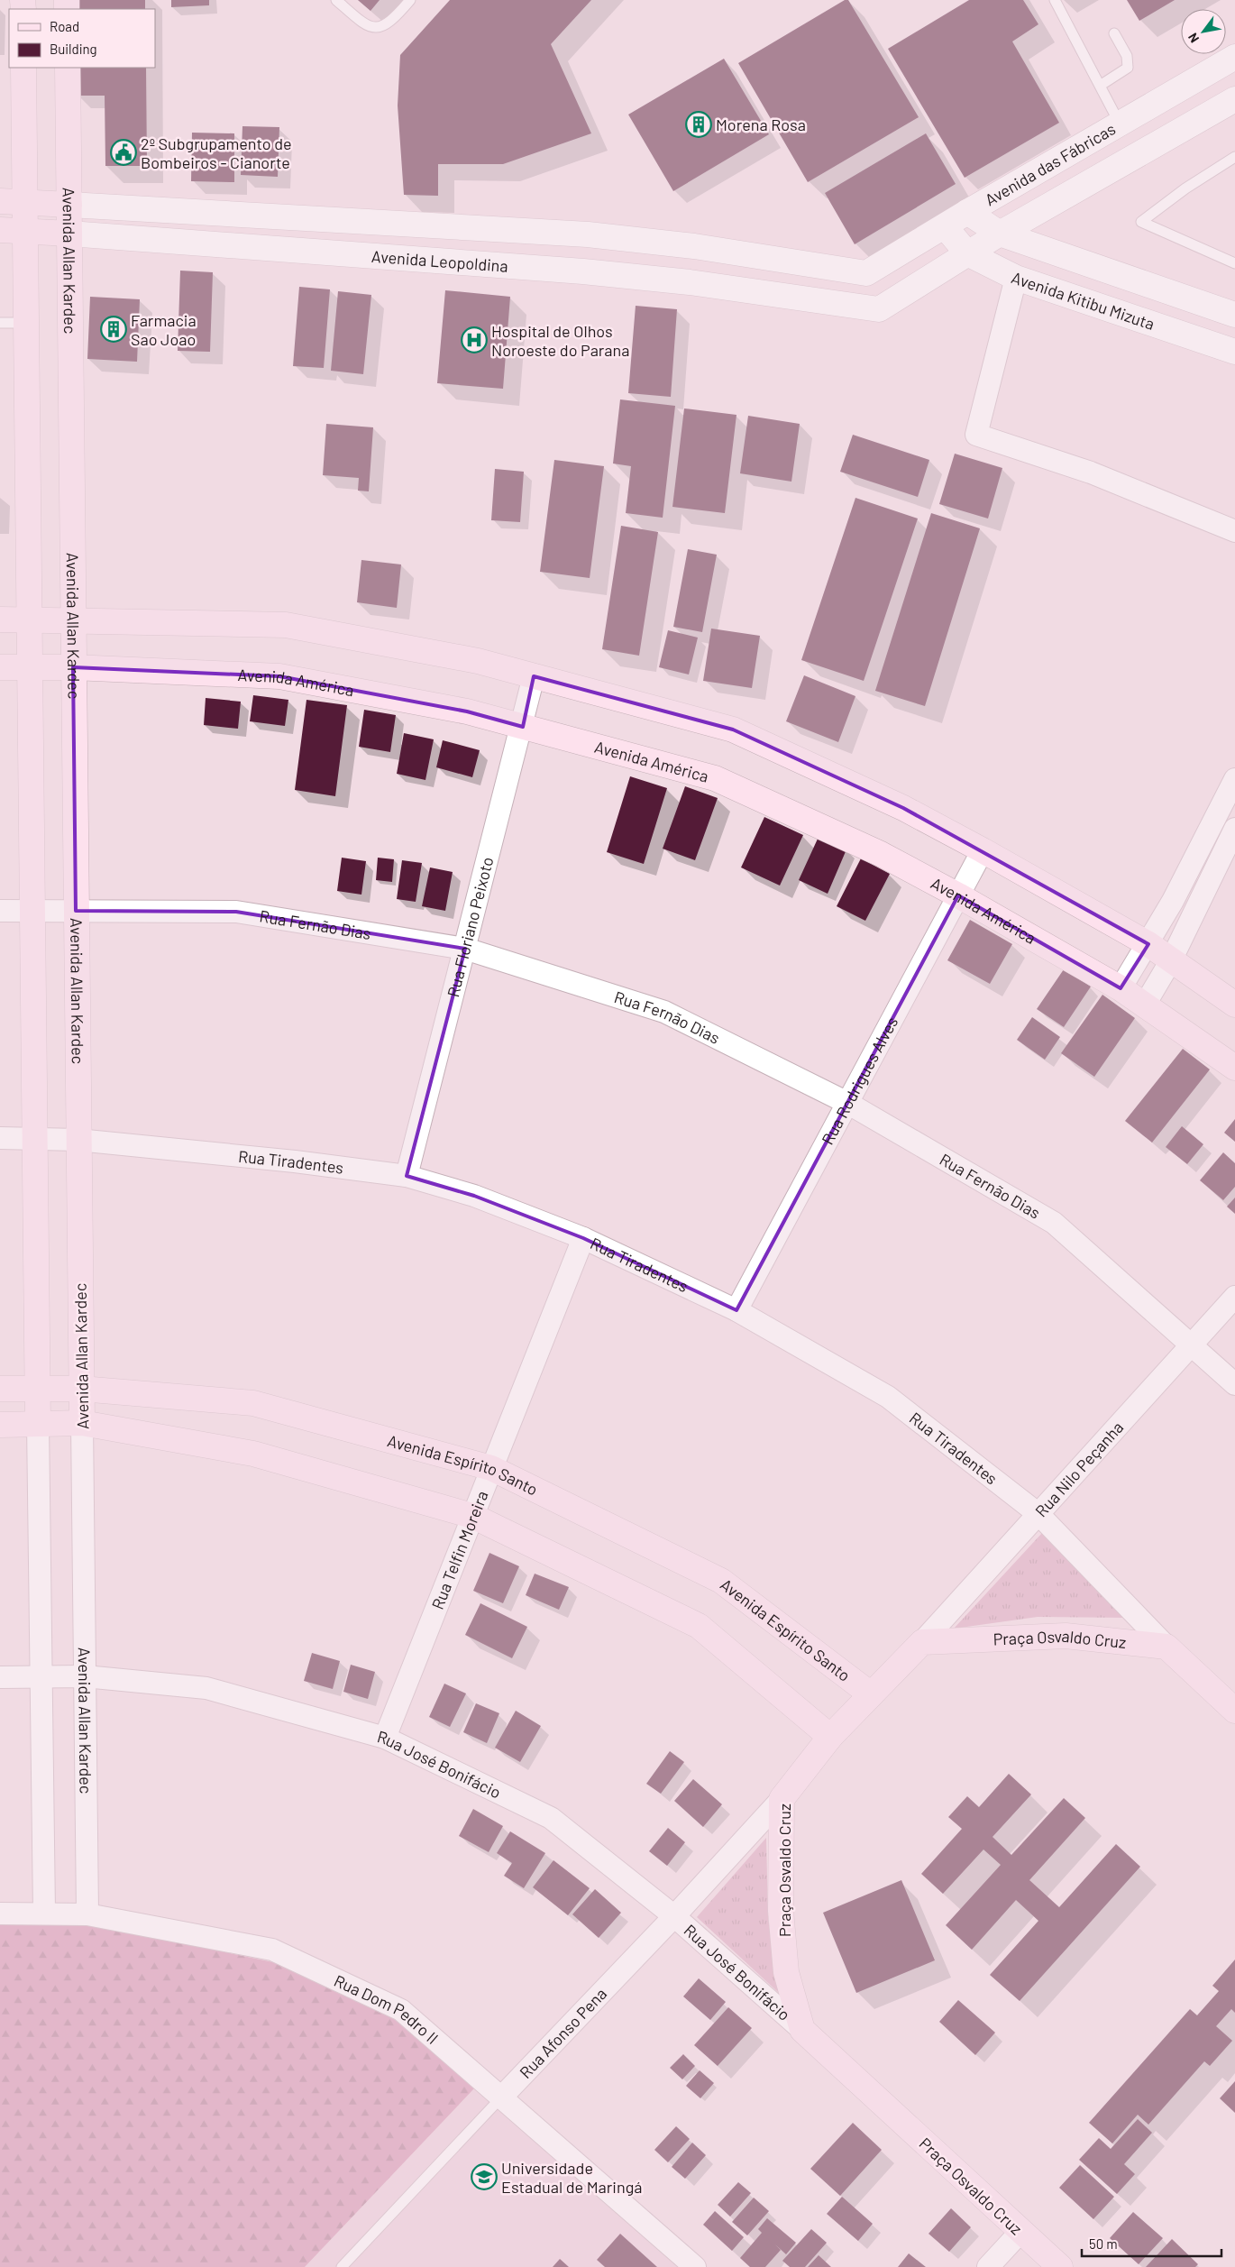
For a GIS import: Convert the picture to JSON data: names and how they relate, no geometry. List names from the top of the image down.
{
  "streets": {
    "main road": [
      "Avenida Allan Kardec",
      "Avenida Leopoldina",
      "Avenida América",
      "Avenida Espírito Santo",
      "Praça Osvaldo Cruz"
    ],
    "street": [
      "Avenida das Fábricas",
      "Avenida Kitibu Mizuta",
      "Rua Fernão Dias",
      "Rua Floriano Peixoto",
      "Rua Rodrigues Alves",
      "Rua Tiradentes",
      "Rua Nilo Peçanha",
      "Rua Telfin Moreira",
      "Rua José Bonifácio",
      "Rua Dom Pedro II",
      "Rua Afonso Pena"
    ]
  },
  "crossings": [
    ["Avenida das Fábricas", "Avenida Kitibu Mizuta"],
    ["Avenida Allan Kardec", "Avenida Leopoldina"],
    ["Avenida Allan Kardec", "Avenida América"],
    ["Avenida Allan Kardec", "Rua Fernão Dias"],
    ["Avenida Allan Kardec", "Rua Tiradentes"],
    ["Avenida Allan Kardec", "Avenida Espírito Santo"],
    ["Avenida Allan Kardec", "Rua José Bonifácio"],
    ["Avenida Allan Kardec", "Rua Dom Pedro II"],
    ["Avenida Leopoldina", "Avenida Kitibu Mizuta"],
    ["Avenida América", "Rua Floriano Peixoto"],
    ["Avenida América", "Rua Rodrigues Alves"],
    ["Rua Fernão Dias", "Rua Floriano Peixoto"],
    ["Rua Fernão Dias", "Rua Rodrigues Alves"],
    ["Rua Fernão Dias", "Rua Nilo Peçanha"],
    ["Rua Floriano Peixoto", "Rua Tiradentes"],
    ["Rua Rodrigues Alves", "Rua Tiradentes"],
    ["Rua Tiradentes", "Rua Nilo Peçanha"],
    ["Rua Tiradentes", "Rua Telfin Moreira"],
    ["Rua Tiradentes", "Praça Osvaldo Cruz"],
    ["Avenida Espírito Santo", "Rua Telfin Moreira"],
    ["Avenida Espírito Santo", "Praça Osvaldo Cruz"],
    ["Rua Nilo Peçanha", "Praça Osvaldo Cruz"],
    ["Rua Telfin Moreira", "Rua José Bonifácio"],
    ["Praça Osvaldo Cruz", "Rua José Bonifácio"],
    ["Praça Osvaldo Cruz", "Rua Afonso Pena"],
    ["Rua José Bonifácio", "Rua Afonso Pena"],
    ["Rua Dom Pedro II", "Rua Afonso Pena"]
  ],
  "places": {
    "building": ["Morena Rosa", "Farmacia Sao Joao"],
    "public building": ["2º Subgrupamento de Bombeiros - Cianorte"],
    "hospital": ["Hospital de Olhos Noroeste do Parana"],
    "school or university": ["Universidade Estadual de Maringá"]
  },
  "legend": ["Road", "Building"],
  "scale_bar": "50 m",
  "north": "bottom left"
}
